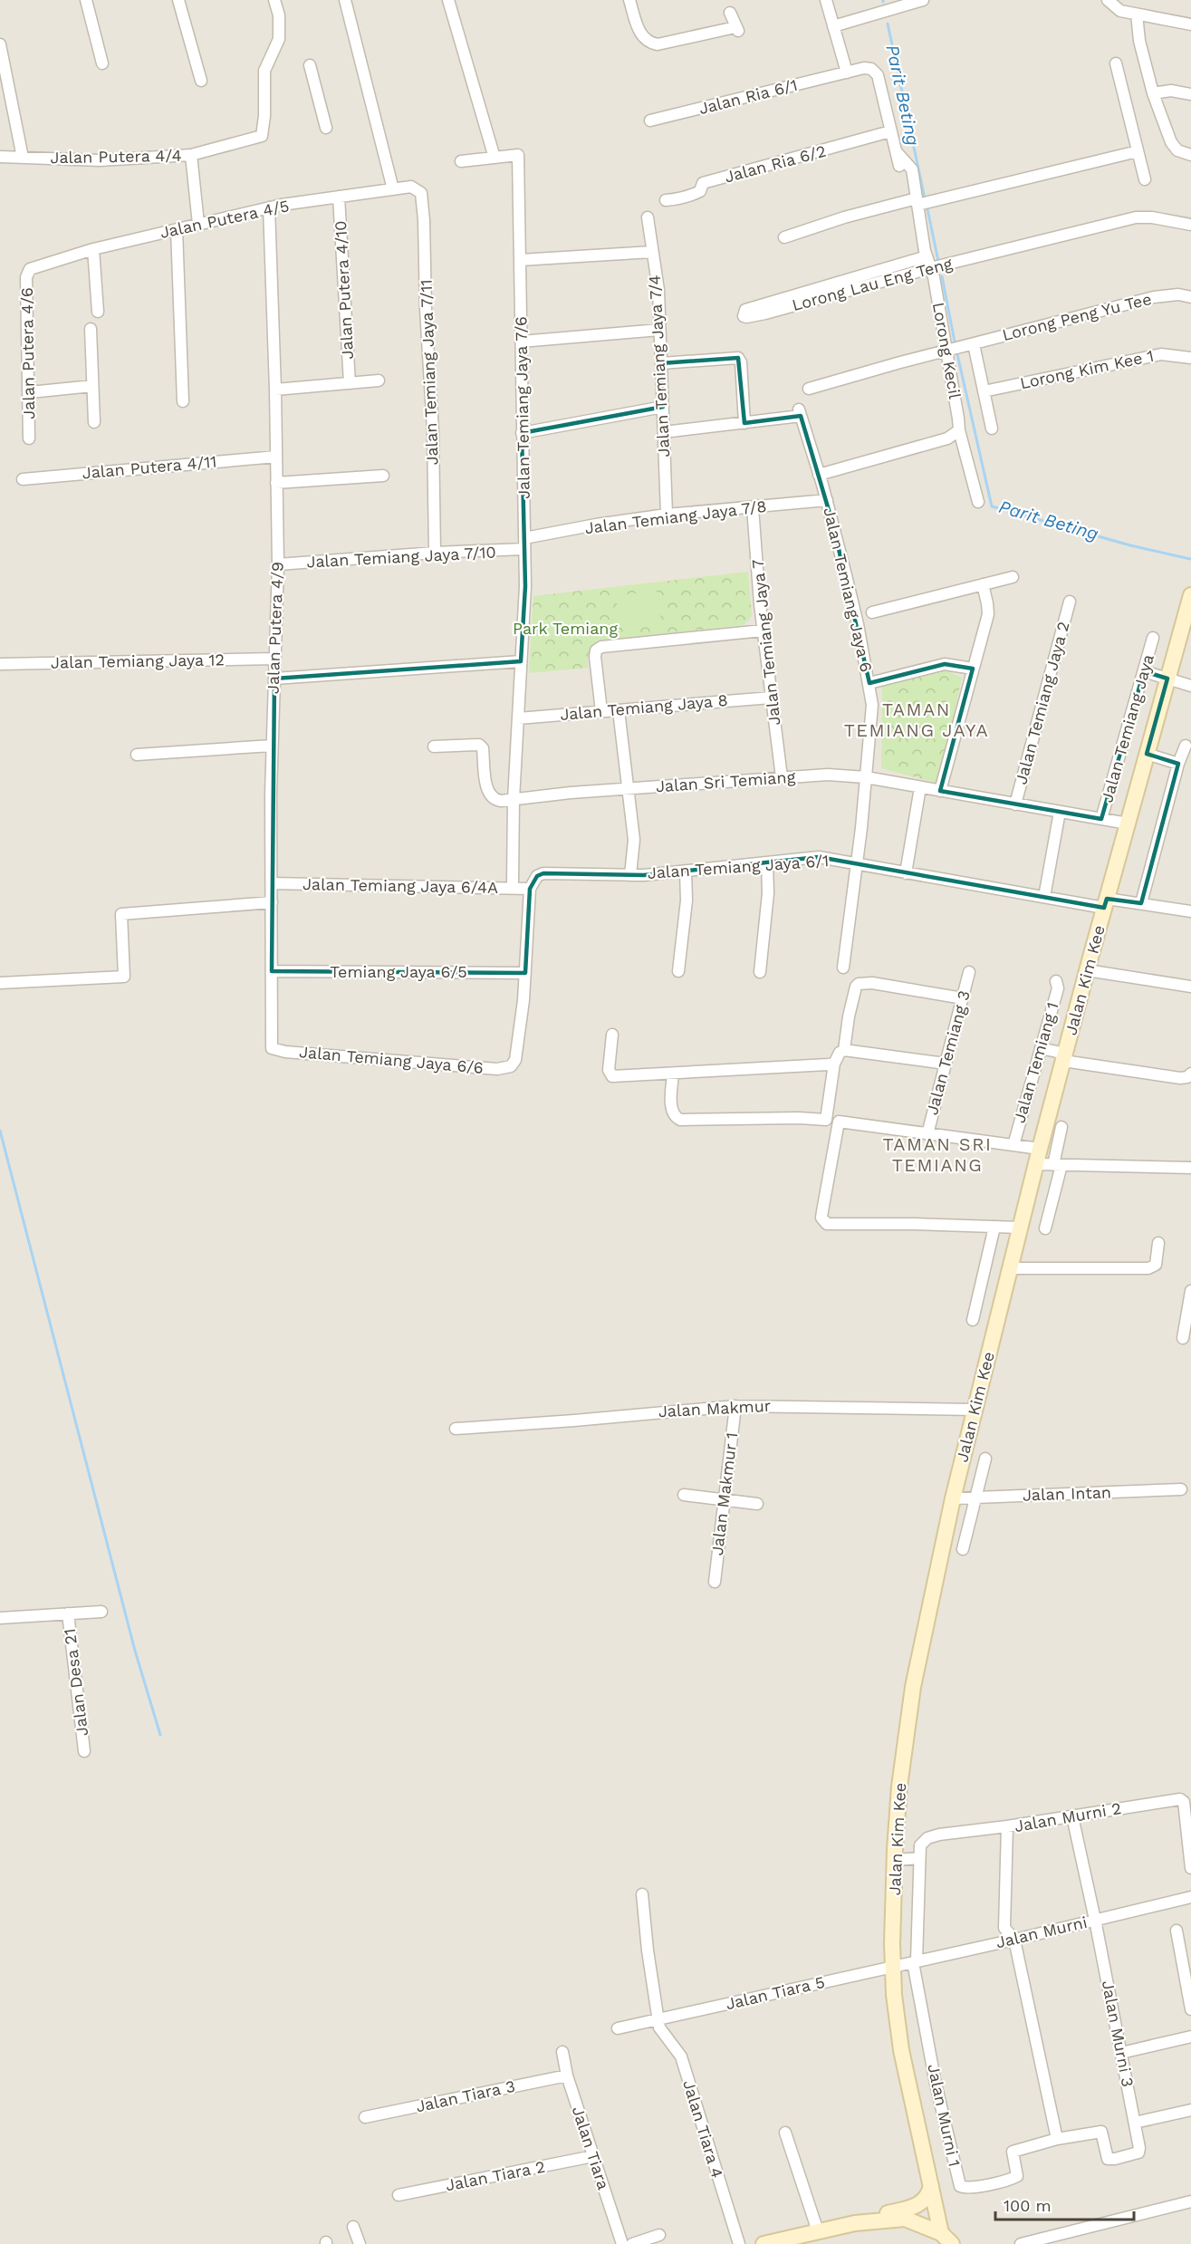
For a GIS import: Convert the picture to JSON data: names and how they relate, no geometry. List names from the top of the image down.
{
  "streets": {
    "street": [
      "Jalan Ria 6/1",
      "Jalan Putera 4/4",
      "Jalan Ria 6/2",
      "Jalan Putera 4/5",
      "Lorong Lau Eng Teng",
      "Jalan Putera 4/10",
      "Lorong Peng Yu Tee",
      "Lorong Kecil",
      "Jalan Putera 4/6",
      "Jalan Temiang Jaya 7/4",
      "Lorong Kim Kee 1",
      "Jalan Temiang Jaya 7/11",
      "Jalan Temiang Jaya 7/6",
      "Jalan Putera 4/11",
      "Jalan Temiang Jaya 7/8",
      "Jalan Temiang Jaya 7/10",
      "Jalan Temiang Jaya 6",
      "Jalan Putera 4/9",
      "Jalan Temiang Jaya 7",
      "Jalan Temiang Jaya 12",
      "Jalan Temiang Jaya 2",
      "Jalan Temiang Jaya 8",
      "Jalan Temiang Jaya",
      "Jalan Sri Temiang",
      "Jalan Temiang Jaya 6/1",
      "Jalan Temiang Jaya 6/4A",
      "Temiang Jaya 6/5",
      "Jalan Kim Kee",
      "Jalan Temiang 3",
      "Jalan Temiang Jaya 6/6",
      "Jalan Temiang 1",
      "Jalan Makmur",
      "Jalan Makmur 1",
      "Jalan Intan",
      "Jalan Desa 21",
      "Jalan Murni 2",
      "Jalan Murni",
      "Jalan Tiara 5",
      "Jalan Murni 3",
      "Jalan Tiara 3",
      "Jalan Murni 1",
      "Jalan Tiara 4",
      "Jalan Tiara",
      "Jalan Tiara 2"
    ]
  },
  "crossings": [
    ["Jalan Ria 6/1", "Jalan Ria 6/2"],
    ["Jalan Putera 4/5", "Jalan Putera 4/10"],
    ["Jalan Putera 4/5", "Jalan Putera 4/6"],
    ["Jalan Putera 4/5", "Jalan Temiang Jaya 7/11"],
    ["Jalan Putera 4/5", "Jalan Putera 4/9"],
    ["Lorong Lau Eng Teng", "Lorong Kecil"],
    ["Lorong Peng Yu Tee", "Lorong Kecil"],
    ["Jalan Temiang Jaya 7/4", "Jalan Temiang Jaya 7/8"],
    ["Jalan Temiang Jaya 7/11", "Jalan Temiang Jaya 7/10"],
    ["Jalan Temiang Jaya 7/6", "Jalan Temiang Jaya 7/8"],
    ["Jalan Temiang Jaya 7/6", "Jalan Temiang Jaya 7/10"],
    ["Jalan Temiang Jaya 7/6", "Jalan Temiang Jaya 8"],
    ["Jalan Temiang Jaya 7/6", "Jalan Sri Temiang"],
    ["Jalan Putera 4/11", "Jalan Putera 4/9"],
    ["Jalan Temiang Jaya 7/8", "Jalan Temiang Jaya 7/10"],
    ["Jalan Temiang Jaya 7/8", "Jalan Temiang Jaya 6"],
    ["Jalan Temiang Jaya 7/8", "Jalan Temiang Jaya 7"],
    ["Jalan Temiang Jaya 7/10", "Jalan Putera 4/9"],
    ["Jalan Temiang Jaya 6", "Jalan Sri Temiang"],
    ["Jalan Temiang Jaya 6", "Jalan Temiang Jaya 6/1"],
    ["Jalan Putera 4/9", "Jalan Temiang Jaya 12"],
    ["Jalan Putera 4/9", "Jalan Temiang Jaya 6/4A"],
    ["Jalan Putera 4/9", "Temiang Jaya 6/5"],
    ["Jalan Putera 4/9", "Jalan Temiang Jaya 6/6"],
    ["Jalan Temiang Jaya 7", "Jalan Temiang Jaya 8"],
    ["Jalan Temiang Jaya 7", "Jalan Sri Temiang"],
    ["Jalan Temiang Jaya 2", "Jalan Sri Temiang"],
    ["Jalan Temiang Jaya", "Jalan Sri Temiang"],
    ["Jalan Sri Temiang", "Jalan Kim Kee"],
    ["Jalan Temiang Jaya 6/1", "Jalan Temiang Jaya 6/4A"],
    ["Jalan Temiang Jaya 6/1", "Jalan Kim Kee"],
    ["Temiang Jaya 6/5", "Jalan Temiang Jaya 6/6"],
    ["Jalan Kim Kee", "Jalan Makmur"],
    ["Jalan Kim Kee", "Jalan Intan"],
    ["Jalan Kim Kee", "Jalan Murni"],
    ["Jalan Kim Kee", "Jalan Tiara 5"],
    ["Jalan Makmur", "Jalan Makmur 1"],
    ["Jalan Murni 2", "Jalan Murni"],
    ["Jalan Murni 2", "Jalan Murni 3"],
    ["Jalan Murni 2", "Jalan Murni 1"],
    ["Jalan Murni", "Jalan Tiara 5"],
    ["Jalan Murni", "Jalan Murni 3"],
    ["Jalan Murni", "Jalan Murni 1"],
    ["Jalan Tiara 5", "Jalan Tiara 4"],
    ["Jalan Murni 3", "Jalan Murni 1"],
    ["Jalan Tiara 3", "Jalan Tiara"],
    ["Jalan Tiara", "Jalan Tiara 2"]
  ],
  "districts": ["TAMAN TEMIANG JAYA", "TAMAN SRI TEMIANG"],
  "water": ["Parit Beting"],
  "parks": ["Park Temiang"],
  "scale_bar": "100 m"
}
